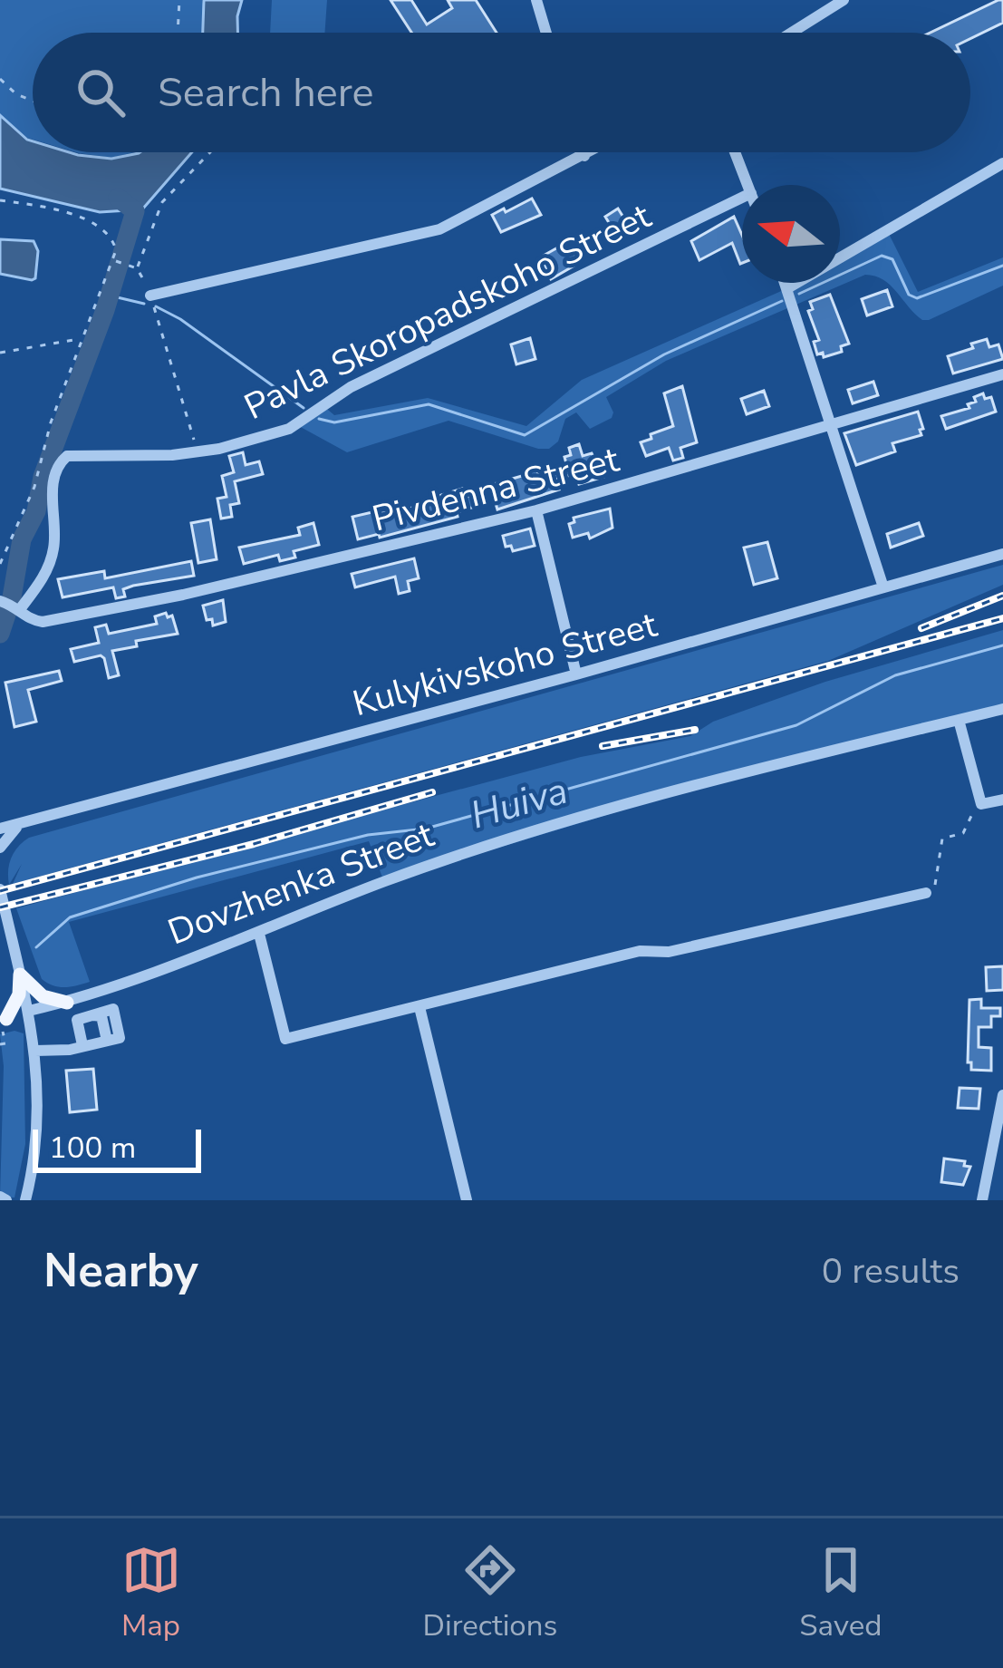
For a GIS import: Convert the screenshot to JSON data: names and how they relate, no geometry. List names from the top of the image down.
{
  "streets": {
    "main road": ["Dovzhenka Street"],
    "street": ["Pavla Skoropadskoho Street", "Pivdenna Street", "Kulykivskoho Street"]
  },
  "crossings": [
    ["Pavla Skoropadskoho Street", "Pivdenna Street"]
  ],
  "water": ["Huiva"],
  "scale_bar": "100 m",
  "north": "left",
  "page": {
    "search": "Search here",
    "scale": "100 m",
    "heading": ["Nearby", "0 results"],
    "nav": ["Map", "Directions", "Saved"]
  }
}
